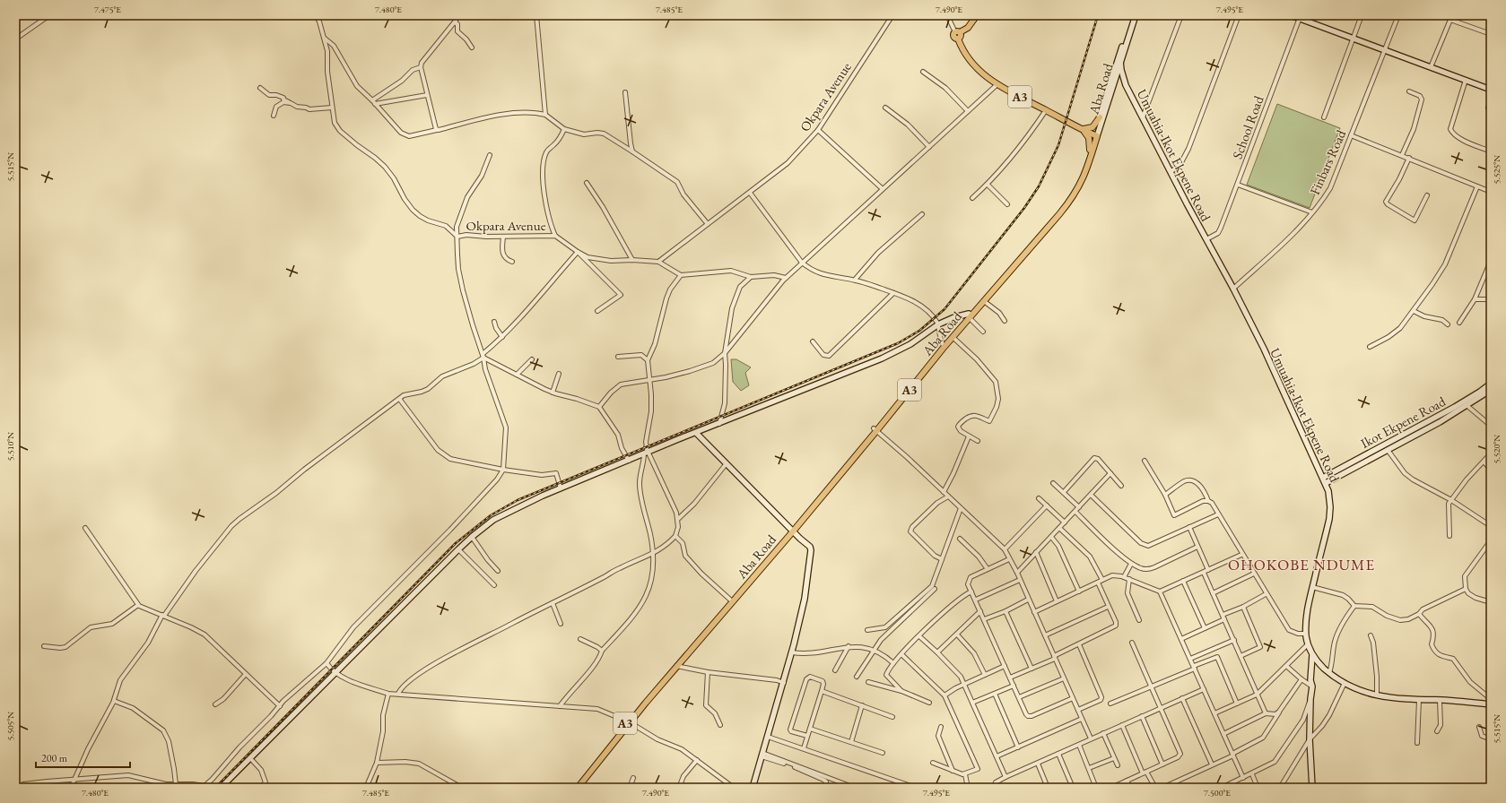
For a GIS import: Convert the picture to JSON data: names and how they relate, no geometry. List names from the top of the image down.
{
  "streets": {
    "main road": ["Aba Road", "A3"],
    "street": [
      "Okpara Avenue",
      "School Road",
      "Umuahia-Ikot Ekpene Road",
      "Finbars Road",
      "Ikot Ekpene Road"
    ]
  },
  "crossings": [
    ["Aba Road", "A3"],
    ["School Road", "Umuahia-Ikot Ekpene Road"],
    ["Umuahia-Ikot Ekpene Road", "Finbars Road"],
    ["Umuahia-Ikot Ekpene Road", "Ikot Ekpene Road"]
  ],
  "districts": ["OHOKOBE NDUME"],
  "scale_bar": "200 m",
  "coordinates": [
    "7.475°E",
    "7.480°E",
    "7.485°E",
    "7.490°E",
    "7.495°E",
    "5.515°N",
    "5.525°N",
    "5.510°N",
    "5.520°N",
    "5.505°N",
    "7.500°E"
  ]
}
